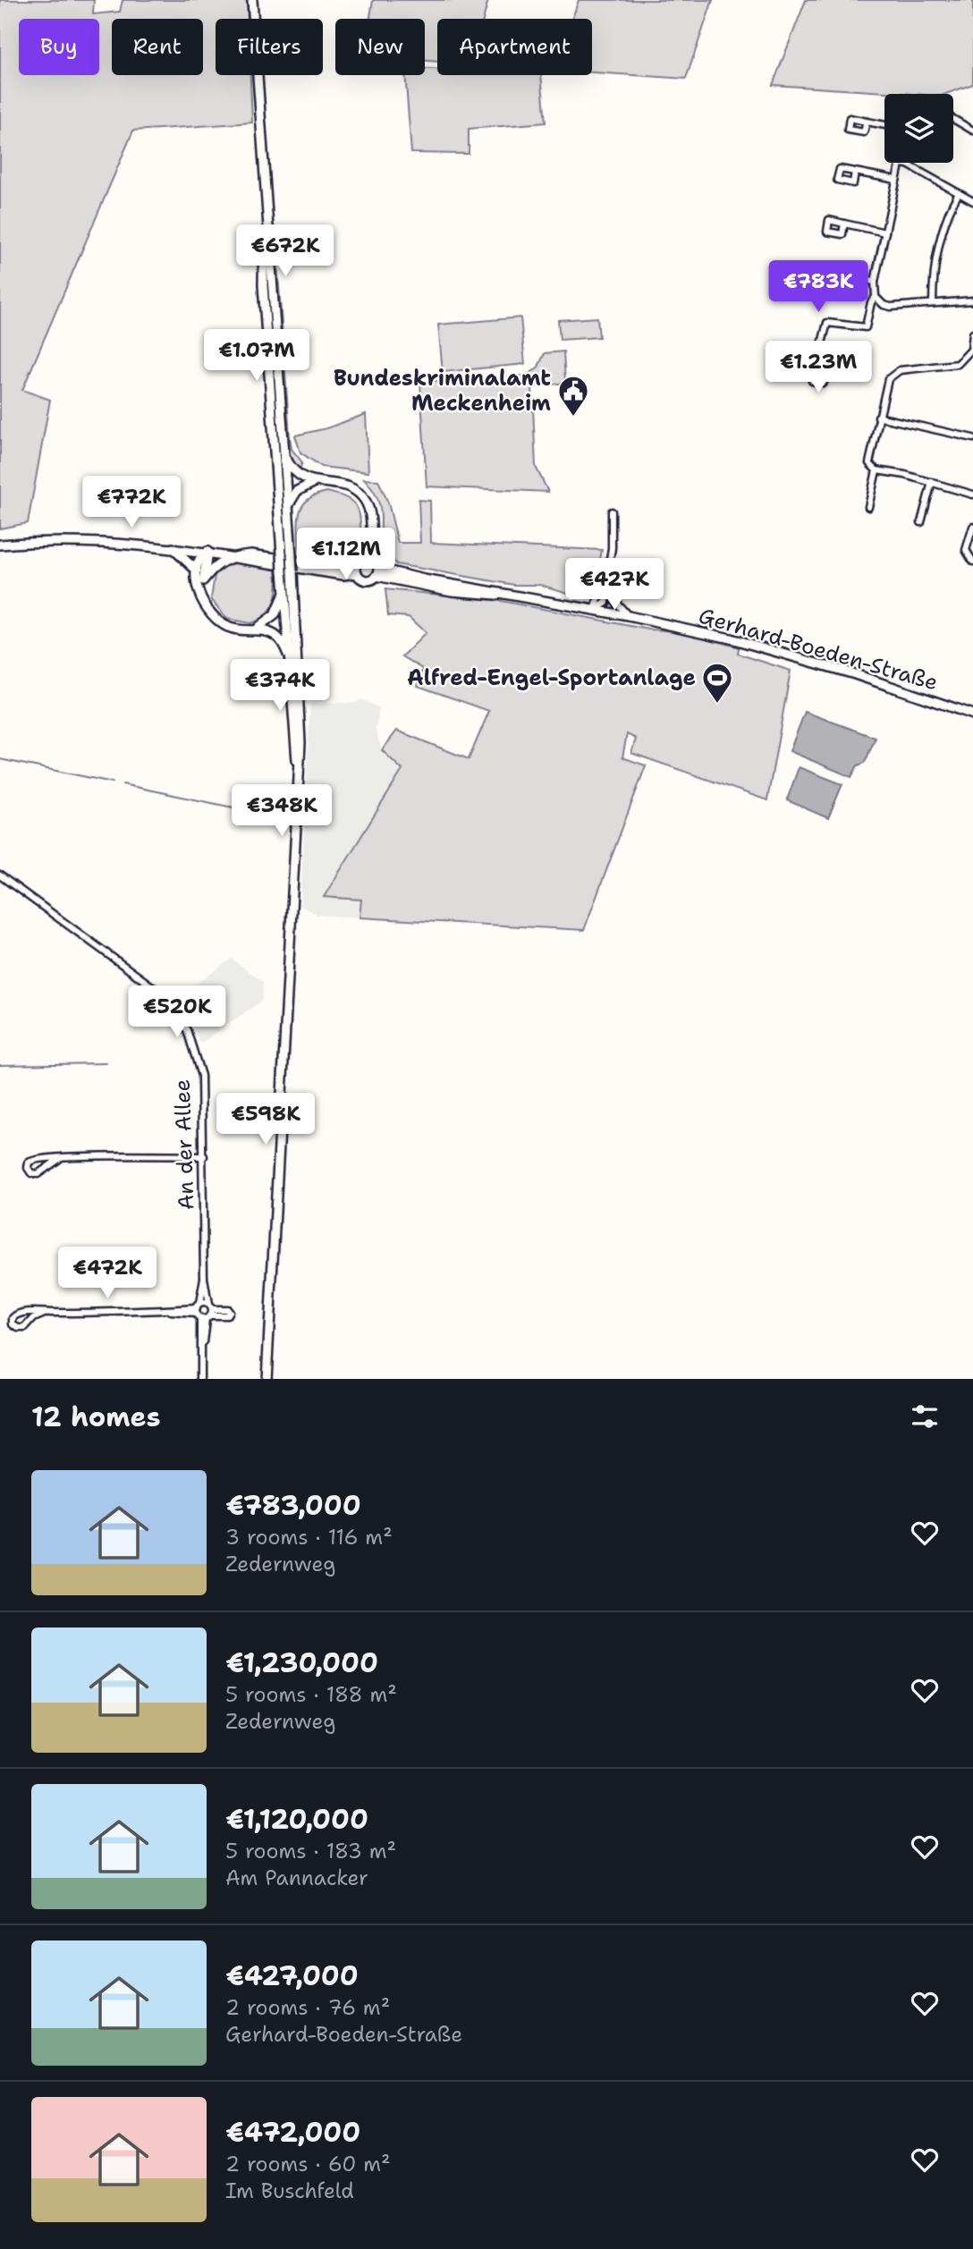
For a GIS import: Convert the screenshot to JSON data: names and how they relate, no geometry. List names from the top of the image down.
{
  "streets": {
    "main road": ["Gerhard-Boeden-Straße"],
    "street": ["An der Allee"]
  },
  "places": {
    "public building": ["Bundeskriminalamt Meckenheim"],
    "sports": ["Alfred-Engel-Sportanlage"]
  },
  "page": {
    "chip": [
      "Buy",
      "Rent",
      "Filters",
      "New",
      "Apartment"
    ],
    "price": [
      "€672K",
      "€783K",
      "€1.07M",
      "€1.23M",
      "€772K",
      "€1.12M",
      "€427K",
      "€374K",
      "€348K",
      "€520K",
      "€598K",
      "€472K"
    ],
    "heading": "12 homes",
    "list": [
      {
        "name": "€783,000",
        "note": "3 rooms · 116 m² · Zedernweg"
      },
      {
        "name": "€1,230,000",
        "note": "5 rooms · 188 m² · Zedernweg"
      },
      {
        "name": "€1,120,000",
        "note": "5 rooms · 183 m² · Am Pannacker"
      },
      {
        "name": "€427,000",
        "note": "2 rooms · 76 m² · Gerhard-Boeden-Straße"
      },
      {
        "name": "€472,000",
        "note": "2 rooms · 60 m² · Im Buschfeld"
      }
    ]
  }
}
